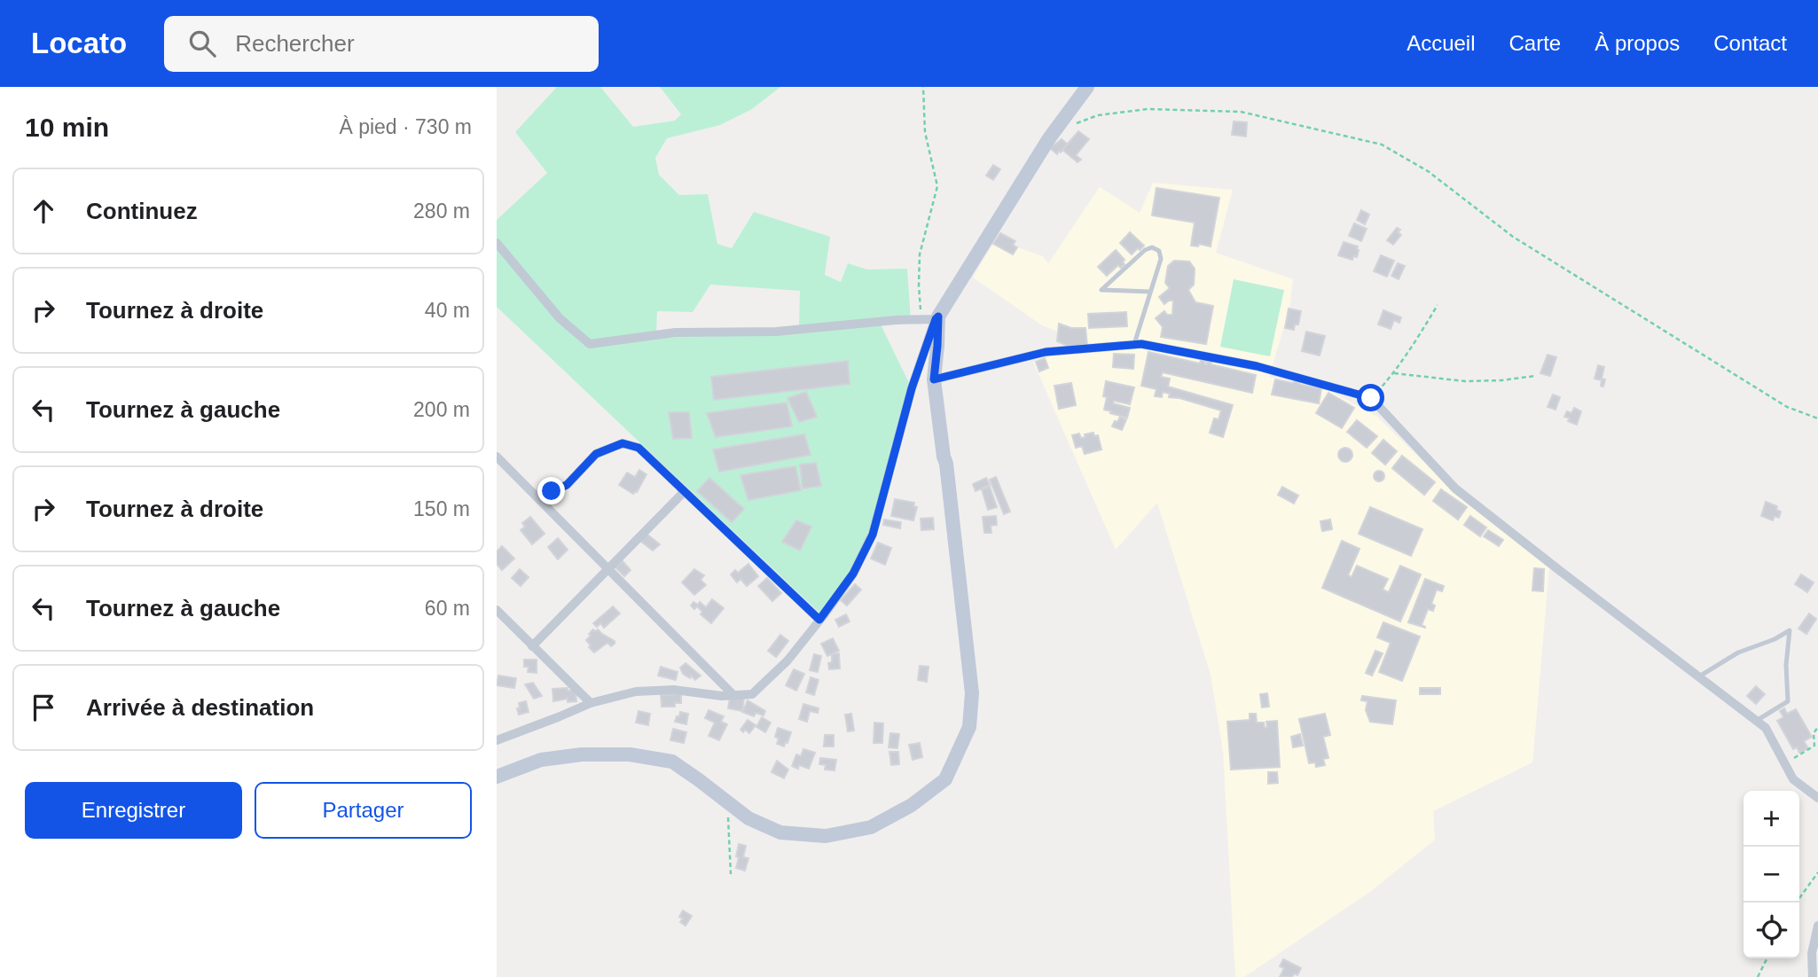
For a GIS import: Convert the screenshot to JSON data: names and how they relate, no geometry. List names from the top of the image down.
{
  "page": {
    "header": "Locato",
    "search": "Rechercher",
    "nav": [
      "Accueil",
      "Carte",
      "À propos",
      "Contact"
    ],
    "heading": ["10 min", "À pied · 730 m"],
    "list": [
      ["Continuez", "280 m"],
      ["Tournez à droite", "40 m"],
      ["Tournez à gauche", "200 m"],
      ["Tournez à droite", "150 m"],
      ["Tournez à gauche", "60 m"],
      "Arrivée à destination"
    ],
    "buttons": ["Enregistrer", "Partager"],
    "map_buttons": ["+", "−"]
  }
}
